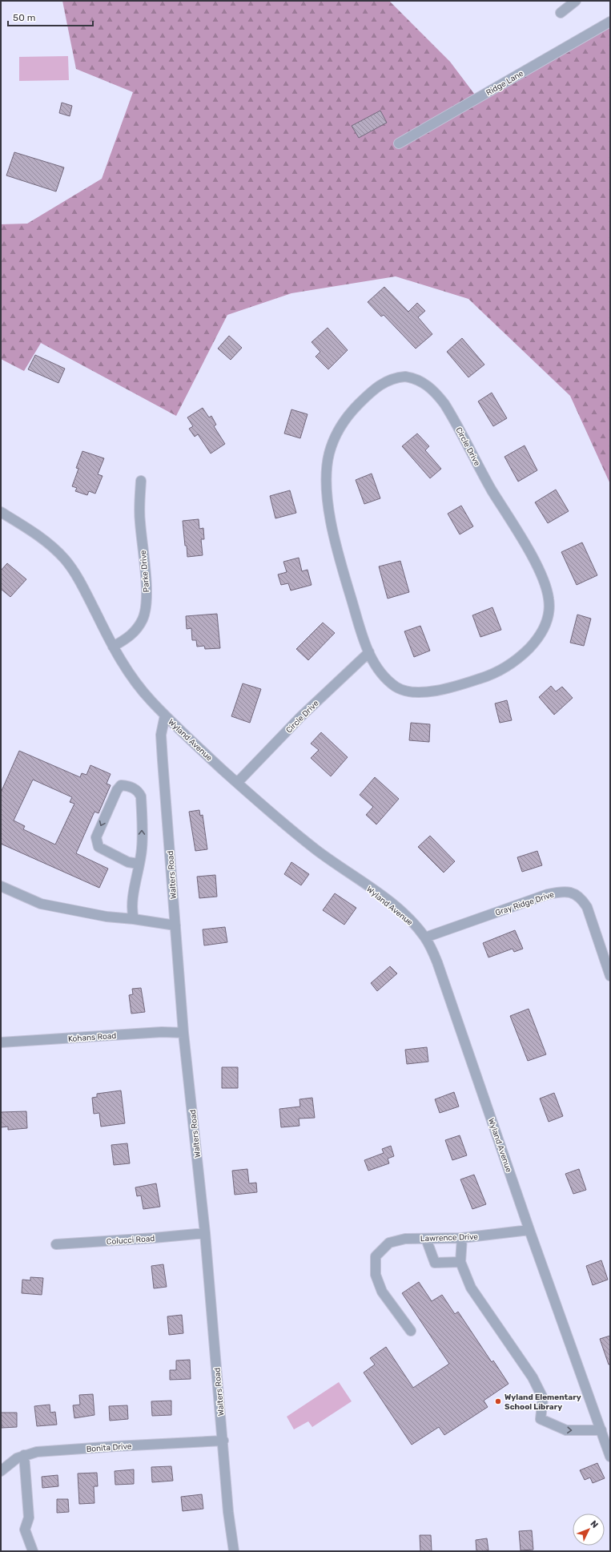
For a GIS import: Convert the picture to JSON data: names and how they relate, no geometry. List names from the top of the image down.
{
  "streets": {
    "street": [
      "Ridge Lane",
      "Circle Drive",
      "Parke Drive",
      "Wyland Avenue",
      "Walters Road",
      "Gray Ridge Drive",
      "Kohans Road",
      "Lawrence Drive",
      "Colucci Road",
      "Bonita Drive"
    ]
  },
  "crossings": [
    ["Circle Drive", "Wyland Avenue"],
    ["Parke Drive", "Wyland Avenue"],
    ["Wyland Avenue", "Walters Road"],
    ["Wyland Avenue", "Gray Ridge Drive"],
    ["Wyland Avenue", "Lawrence Drive"],
    ["Walters Road", "Kohans Road"],
    ["Walters Road", "Colucci Road"],
    ["Walters Road", "Bonita Drive"]
  ],
  "places": ["Wyland Elementary School Library"],
  "scale_bar": "50 m",
  "north": "top right"
}
